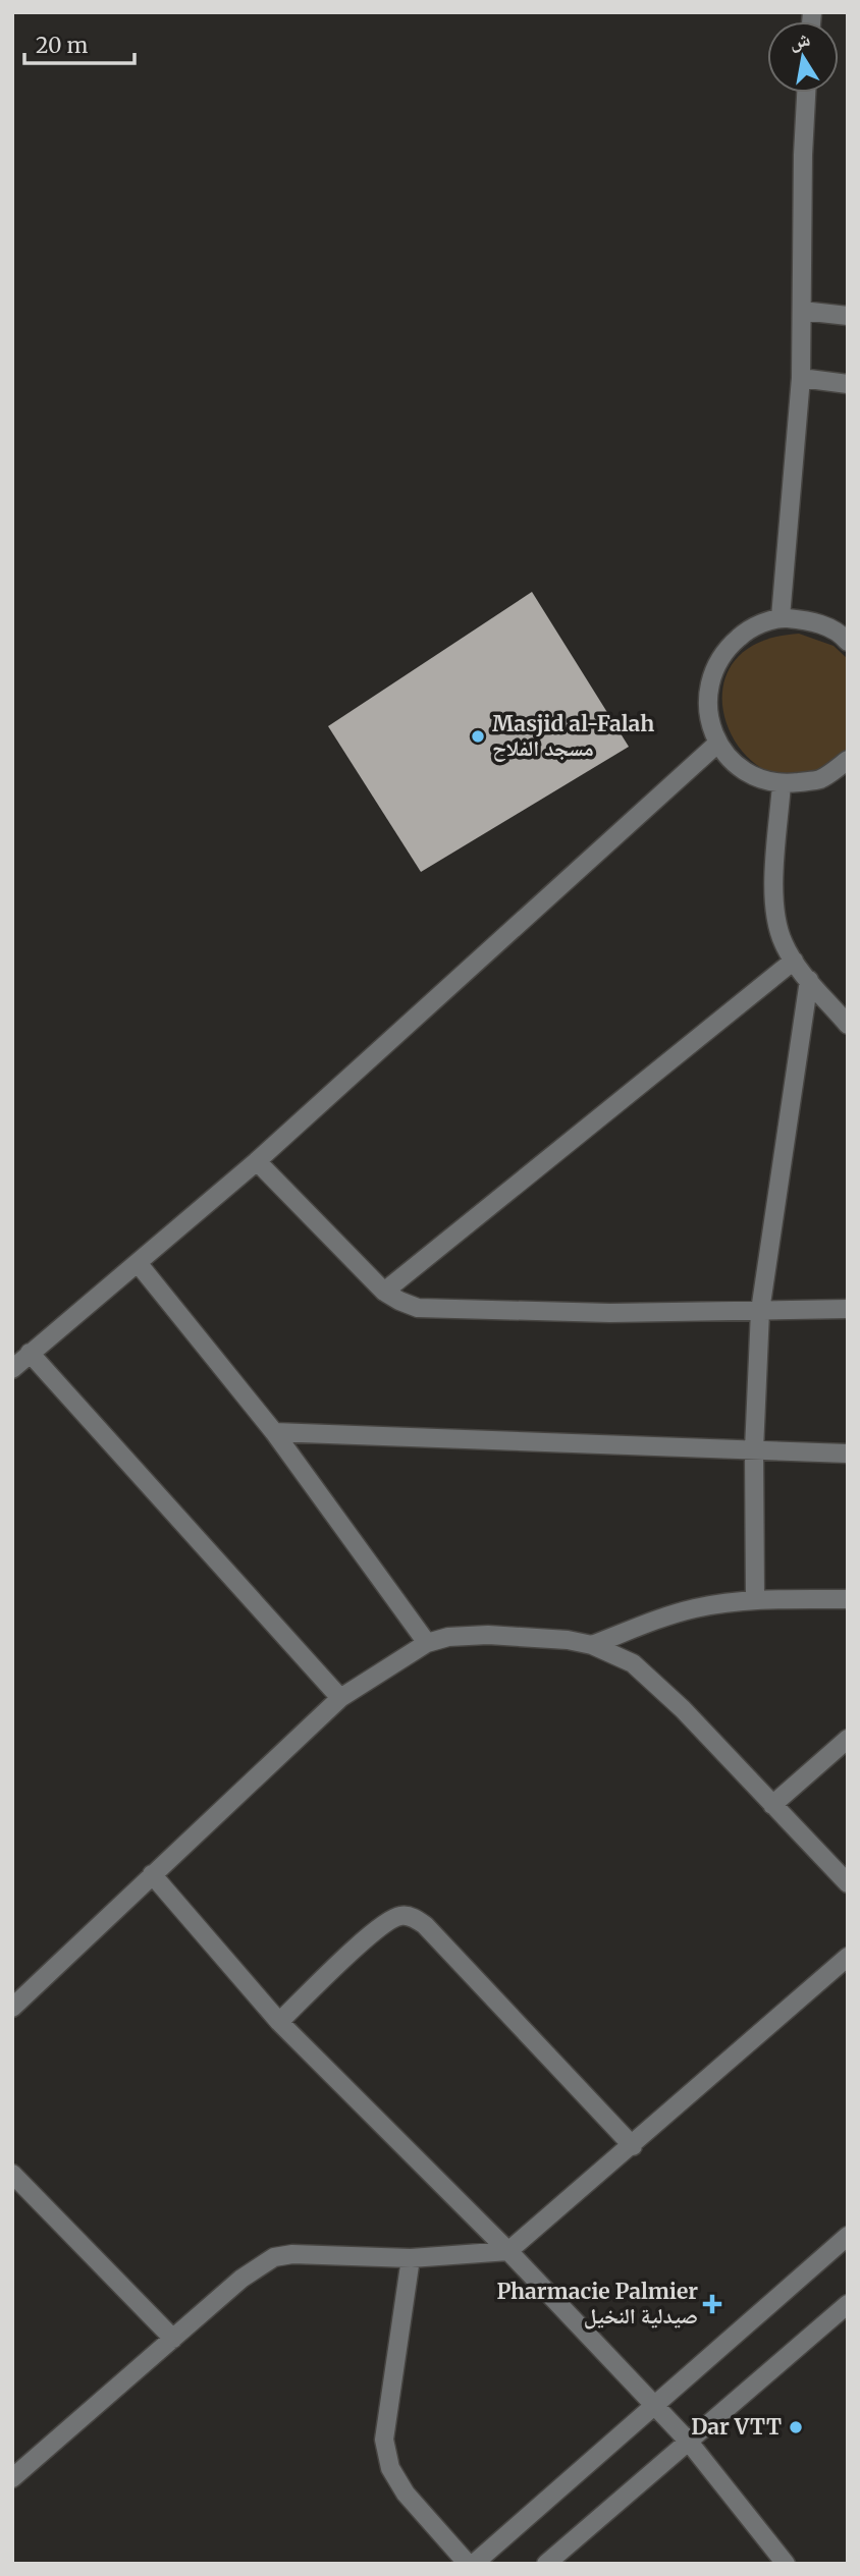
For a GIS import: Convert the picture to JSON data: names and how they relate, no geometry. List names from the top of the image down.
{
  "places": {
    "other": ["Masjid al-Falah مسجد الفلاح", "Dar VTT"],
    "health": ["Pharmacie Palmier صيدلية النخيل"]
  },
  "scale_bar": "20 m",
  "north": "top"
}
